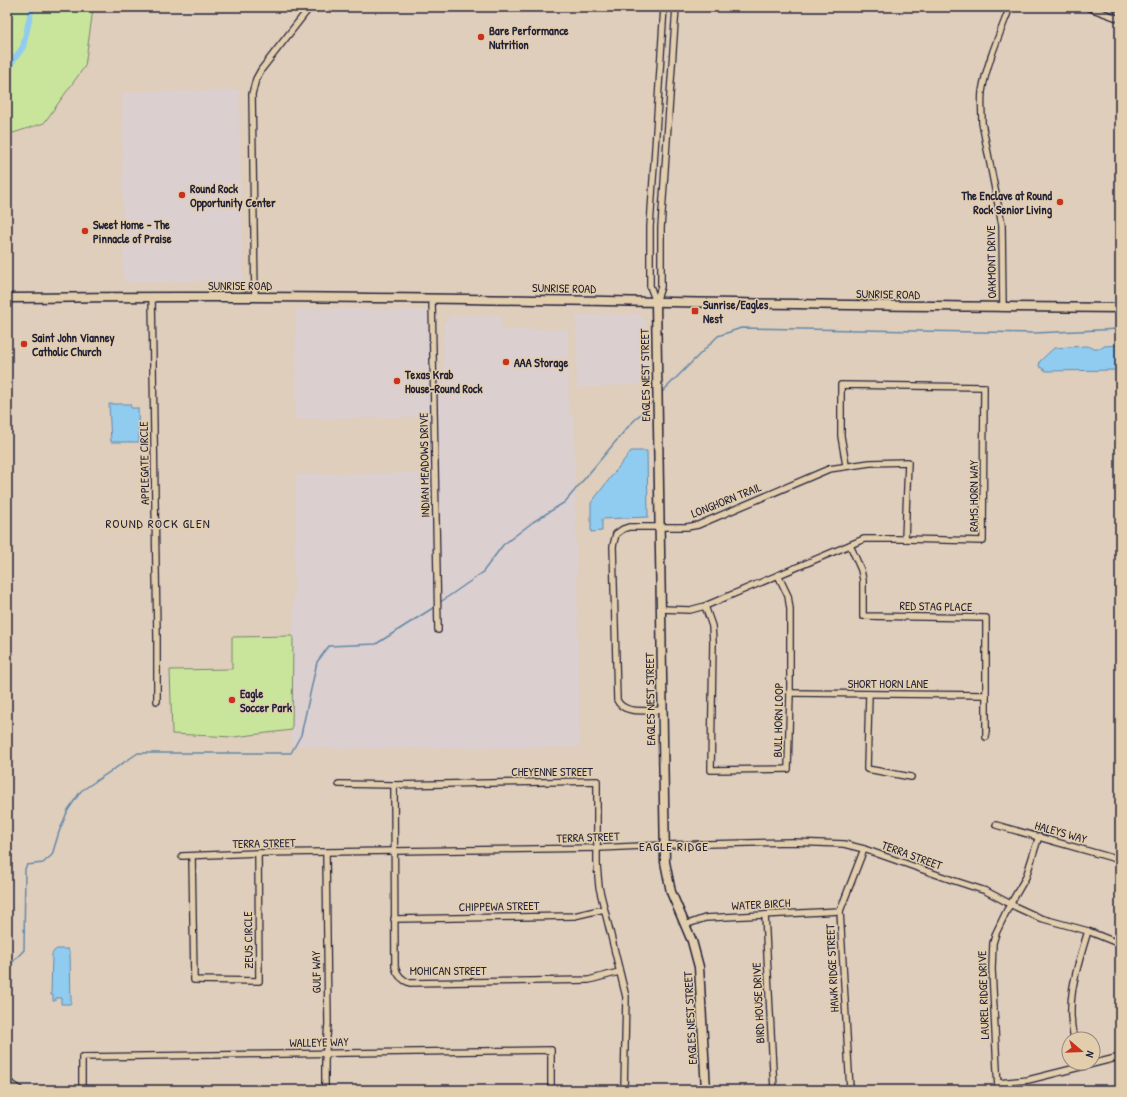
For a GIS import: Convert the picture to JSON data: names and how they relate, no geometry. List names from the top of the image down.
{
  "streets": {
    "main road": ["SUNRISE ROAD", "EAGLES NEST STREET"],
    "street": [
      "OAKMONT DRIVE",
      "APPLEGATE CIRCLE",
      "INDIAN MEADOWS DRIVE",
      "RAMS HORN WAY",
      "LONGHORN TRAIL",
      "RED STAG PLACE",
      "SHORT HORN LANE",
      "BULL HORN LOOP",
      "CHEYENNE STREET",
      "HALEYS WAY",
      "TERRA STREET",
      "WATER BIRCH",
      "CHIPPEWA STREET",
      "ZEUS CIRCLE",
      "HAWK RIDGE STREET",
      "MOHICAN STREET",
      "GULF WAY",
      "LAUREL RIDGE DRIVE",
      "BIRD HOUSE DRIVE",
      "WALLEYE WAY"
    ]
  },
  "crossings": [
    ["OAKMONT DRIVE", "SUNRISE ROAD"],
    ["SUNRISE ROAD", "EAGLES NEST STREET"],
    ["SUNRISE ROAD", "APPLEGATE CIRCLE"],
    ["SUNRISE ROAD", "INDIAN MEADOWS DRIVE"],
    ["EAGLES NEST STREET", "RAMS HORN WAY"],
    ["EAGLES NEST STREET", "LONGHORN TRAIL"],
    ["EAGLES NEST STREET", "TERRA STREET"],
    ["EAGLES NEST STREET", "WATER BIRCH"],
    ["RAMS HORN WAY", "LONGHORN TRAIL"],
    ["RAMS HORN WAY", "RED STAG PLACE"],
    ["RAMS HORN WAY", "BULL HORN LOOP"],
    ["RED STAG PLACE", "SHORT HORN LANE"],
    ["SHORT HORN LANE", "BULL HORN LOOP"],
    ["CHEYENNE STREET", "TERRA STREET"],
    ["CHEYENNE STREET", "CHIPPEWA STREET"],
    ["CHEYENNE STREET", "MOHICAN STREET"],
    ["HALEYS WAY", "LAUREL RIDGE DRIVE"],
    ["TERRA STREET", "ZEUS CIRCLE"],
    ["TERRA STREET", "HAWK RIDGE STREET"],
    ["TERRA STREET", "MOHICAN STREET"],
    ["TERRA STREET", "GULF WAY"],
    ["TERRA STREET", "LAUREL RIDGE DRIVE"],
    ["WATER BIRCH", "HAWK RIDGE STREET"],
    ["WATER BIRCH", "BIRD HOUSE DRIVE"],
    ["CHIPPEWA STREET", "MOHICAN STREET"],
    ["GULF WAY", "WALLEYE WAY"]
  ],
  "districts": ["ROUND ROCK GLEN", "EAGLE RIDGE"],
  "places": {
    "other": [
      "Bare Performance Nutrition",
      "Round Rock Opportunity Center",
      "The Enclave at Round Rock Senior Living",
      "Sweet Home - The Pinnacle of Praise",
      "Saint John Vianney Catholic Church",
      "AAA Storage",
      "Texas Krab House-Round Rock",
      "Eagle Soccer Park"
    ],
    "transit": ["Sunrise/Eagles Nest"]
  },
  "north": "right"
}
